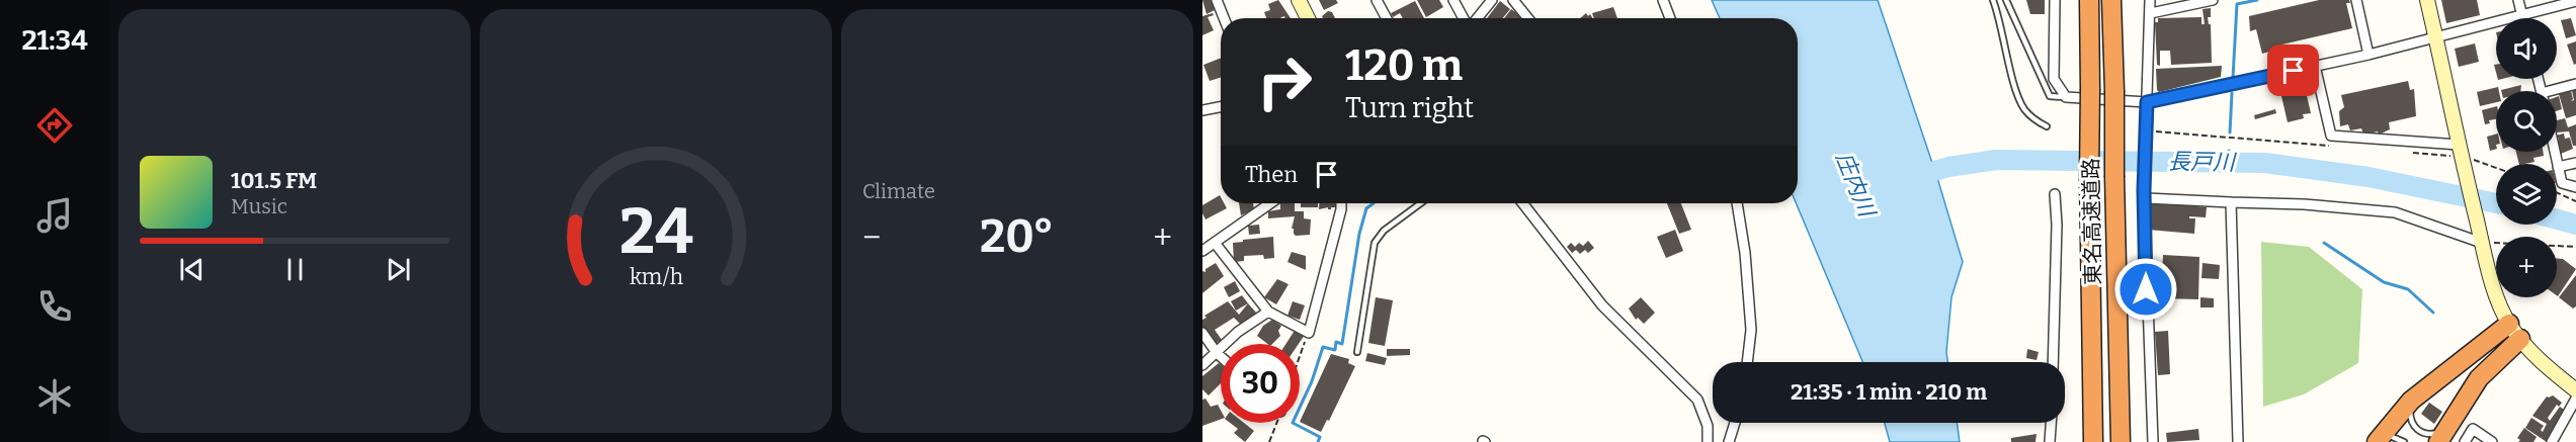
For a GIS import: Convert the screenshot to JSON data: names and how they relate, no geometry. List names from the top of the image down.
{
  "streets": {
    "highway": ["東名高速道路"]
  },
  "water": ["長戸川", "庄内川"],
  "page": {
    "tabs": "21:34",
    "tile": "Climate",
    "map_buttons": "+",
    "turn": ["120 m", "Turn right"],
    "then": "Then",
    "song": ["101.5 FM", "Music"],
    "heat": ["−", "20°", "+"],
    "limit": "30",
    "trip": "21:35 · 1 min · 210 m",
    "gauge": ["24", "km/h"]
  }
}
